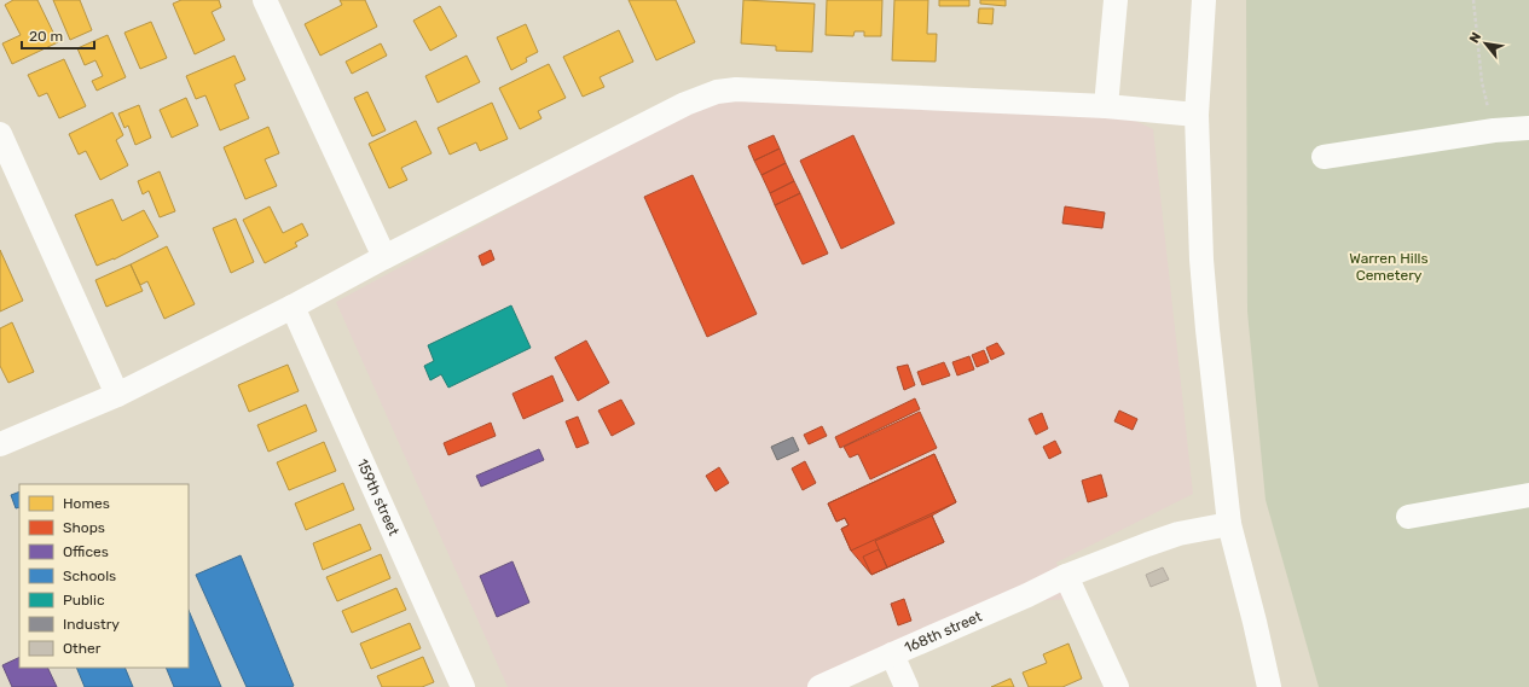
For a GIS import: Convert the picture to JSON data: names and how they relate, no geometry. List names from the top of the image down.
{
  "streets": {
    "street": ["159th street", "168th street"]
  },
  "parks": ["Warren Hills Cemetery"],
  "legend": [
    "Homes",
    "Shops",
    "Offices",
    "Schools",
    "Public",
    "Industry",
    "Other"
  ],
  "scale_bar": "20 m",
  "north": "top left"
}
